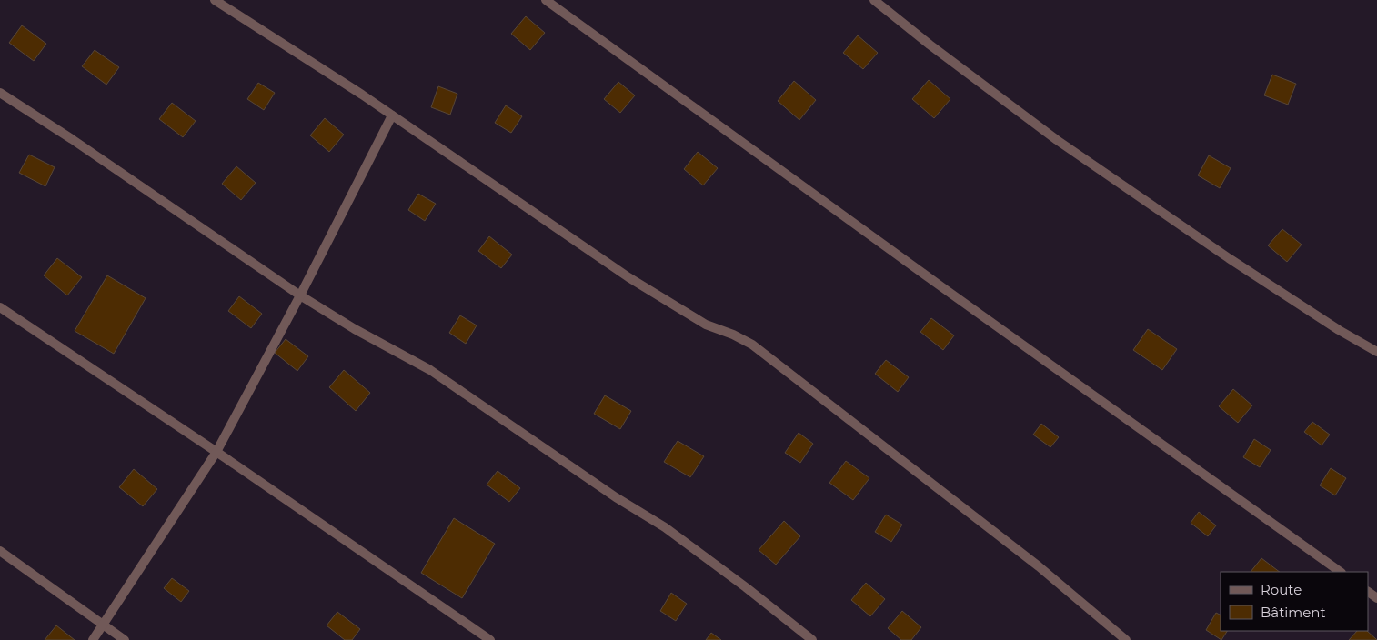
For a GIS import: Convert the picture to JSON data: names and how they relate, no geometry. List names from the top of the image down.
{
  "legend": ["Route", "Bâtiment"]
}
